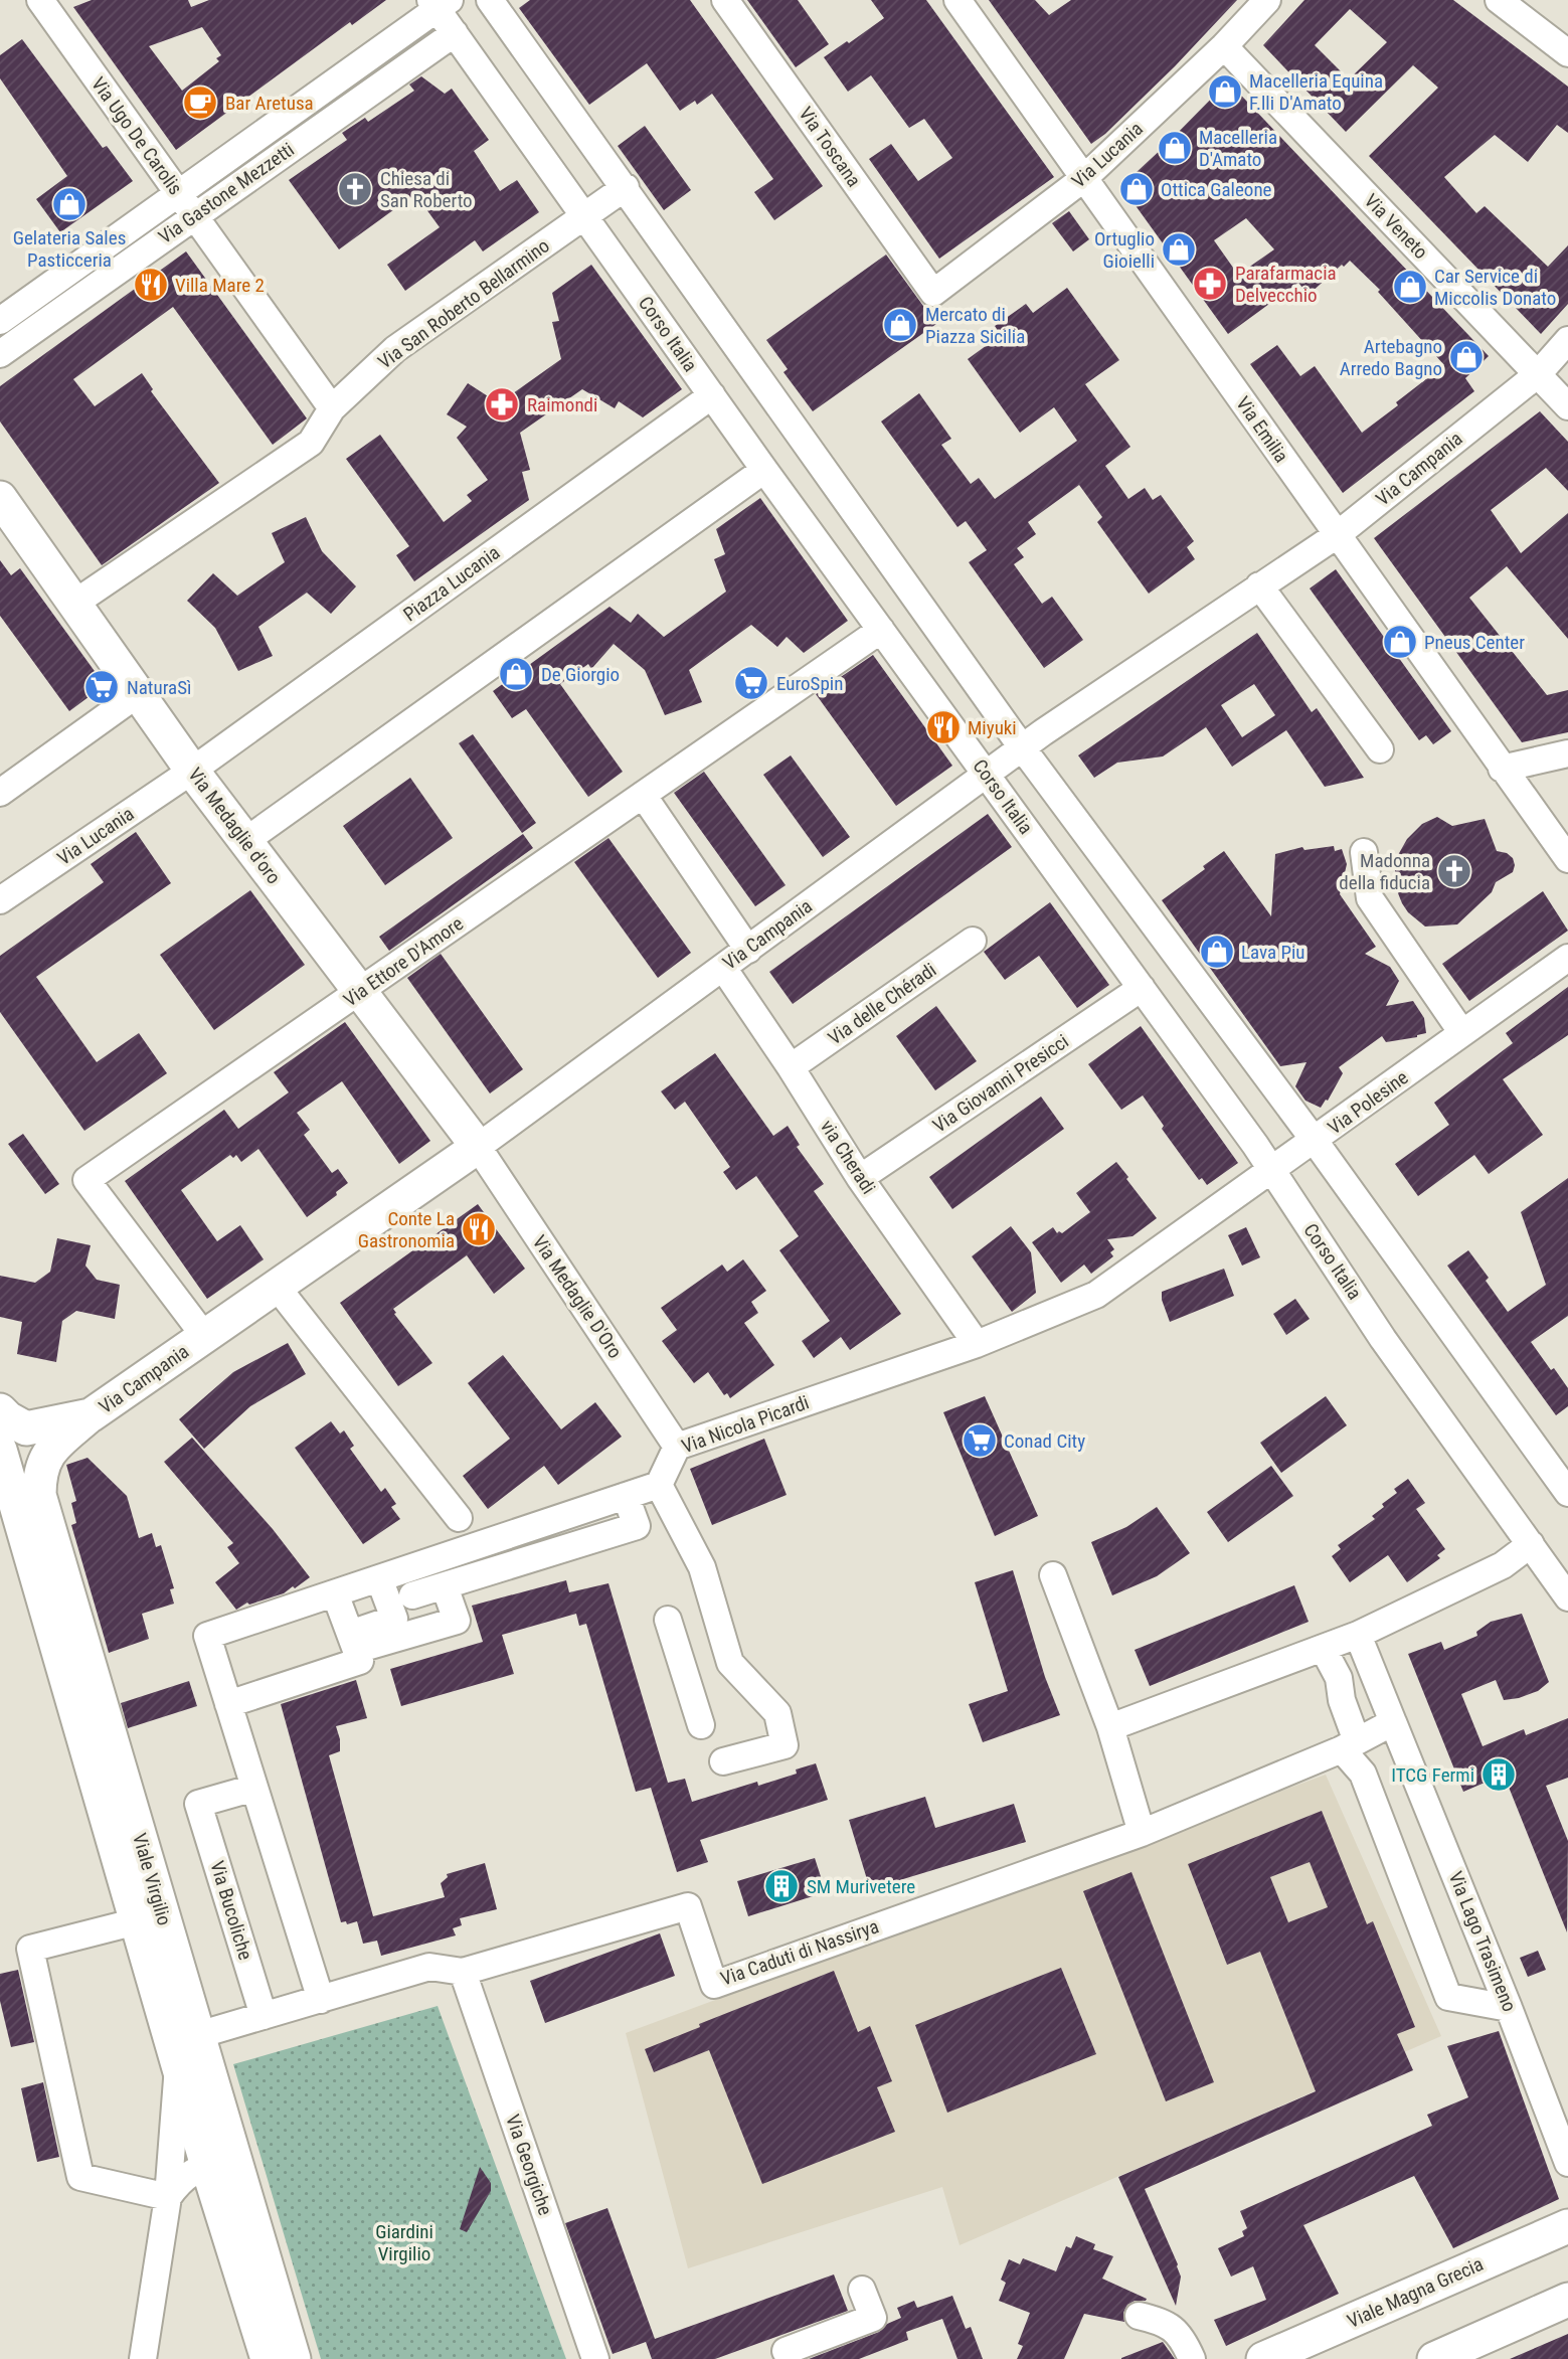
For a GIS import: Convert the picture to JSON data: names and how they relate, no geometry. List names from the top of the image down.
{
  "streets": {
    "main road": [
      "Via Campania",
      "Via Medaglie d'oro",
      "Viale Virgilio",
      "Viale Magna Grecia"
    ],
    "street": [
      "Via Ugo De Carolis",
      "Via Toscana",
      "Via Lucania",
      "Via Gastone Mezzetti",
      "Via Veneto",
      "Via San Roberto Bellarmino",
      "Corso Italia",
      "Via Emilia",
      "Piazza Lucania",
      "Via Ettore D'Amore",
      "Via delle Chéradi",
      "Via Giovanni Presicci",
      "Via Polesine",
      "via Cheradi",
      "Via Medaglie D'Oro",
      "Via Nicola Picardi",
      "Via Bucoliche",
      "Via Lago Trasimeno",
      "Via Caduti di Nassirya",
      "Via Georgiche"
    ]
  },
  "crossings": [
    ["Via Ugo De Carolis", "Via Gastone Mezzetti"],
    ["Via Ugo De Carolis", "Via San Roberto Bellarmino"],
    ["Via Toscana", "Via Lucania"],
    ["Via Lucania", "Via Veneto"],
    ["Via Lucania", "Via Emilia"],
    ["Via Lucania", "Piazza Lucania"],
    ["Via Lucania", "Via Medaglie d'oro"],
    ["Via Gastone Mezzetti", "Corso Italia"],
    ["Via Veneto", "Via Campania"],
    ["Via San Roberto Bellarmino", "Corso Italia"],
    ["Via San Roberto Bellarmino", "Via Medaglie d'oro"],
    ["Corso Italia", "Via Campania"],
    ["Corso Italia", "Piazza Lucania"],
    ["Corso Italia", "Via Ettore D'Amore"],
    ["Corso Italia", "Via Giovanni Presicci"],
    ["Corso Italia", "Via Polesine"],
    ["Corso Italia", "Via Nicola Picardi"],
    ["Via Emilia", "Via Campania"],
    ["Via Campania", "Via Medaglie d'oro"],
    ["Via Campania", "Via Ettore D'Amore"],
    ["Via Campania", "via Cheradi"],
    ["Via Campania", "Via Medaglie D'Oro"],
    ["Via Campania", "Viale Virgilio"],
    ["Piazza Lucania", "Via Medaglie d'oro"],
    ["Via Medaglie d'oro", "Via Ettore D'Amore"],
    ["Via Medaglie d'oro", "Via Medaglie D'Oro"],
    ["Via delle Chéradi", "via Cheradi"],
    ["Via Giovanni Presicci", "via Cheradi"],
    ["Via Polesine", "Via Nicola Picardi"],
    ["via Cheradi", "Via Nicola Picardi"],
    ["Via Medaglie D'Oro", "Via Nicola Picardi"],
    ["Via Lago Trasimeno", "Via Caduti di Nassirya"],
    ["Via Caduti di Nassirya", "Via Georgiche"]
  ],
  "parks": ["Giardini Virgilio"],
  "places": {
    "shop": [
      "Macelleria Equina F.lli D'Amato",
      "Macelleria D'Amato",
      "Ottica Galeone",
      "Gelateria Sales Pasticceria",
      "Ortuglio Gioielli",
      "Car Service di Miccolis Donato",
      "Mercato di Piazza Sicilia",
      "Artebagno Arredo Bagno",
      "Pneus Center",
      "De Giorgio",
      "Lava Piu"
    ],
    "cafe": ["Bar Aretusa"],
    "church": ["Chiesa di San Roberto", "Madonna della fiducia"],
    "pharmacy": ["Parafarmacia Delvecchio", "Raimondi"],
    "restaurant": ["Villa Mare 2", "Miyuki", "Conte La Gastronomia"],
    "supermarket": ["EuroSpin", "NaturaSì", "Conad City"],
    "building": ["ITCG Fermi", "SM Murivetere"]
  }
}
